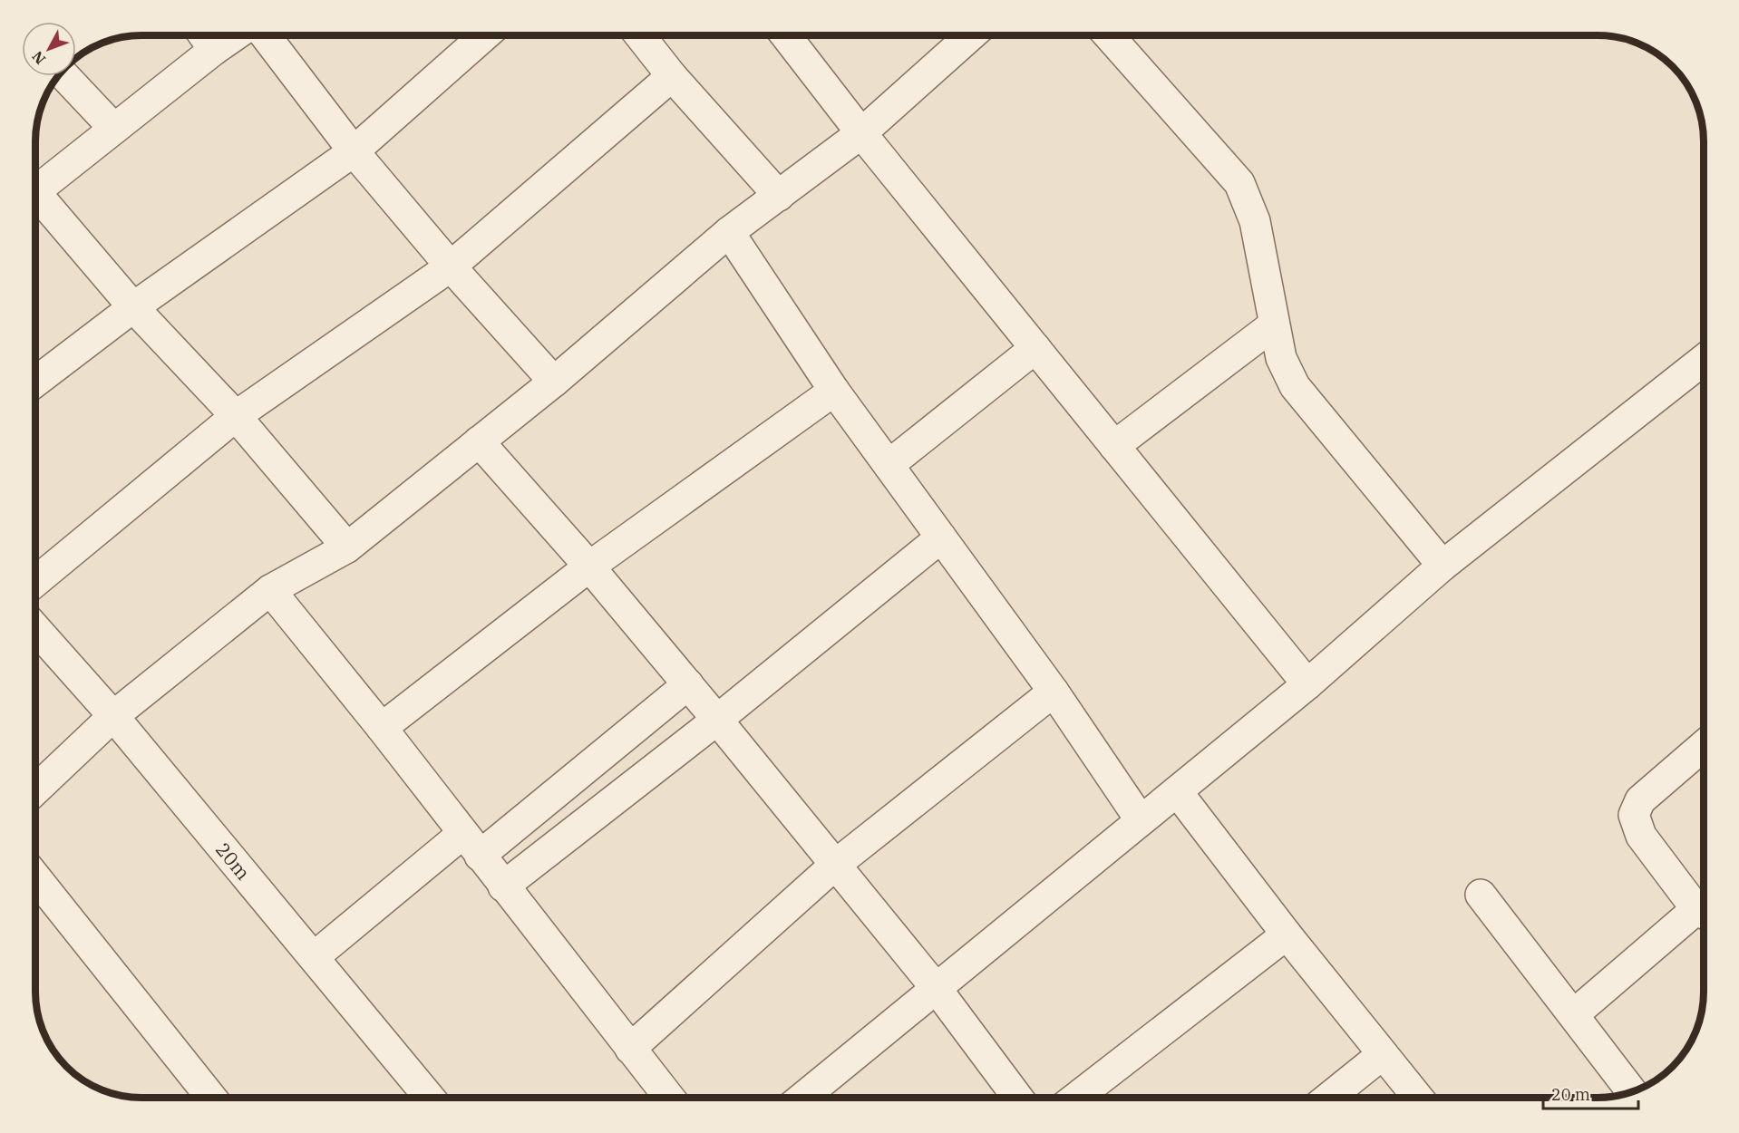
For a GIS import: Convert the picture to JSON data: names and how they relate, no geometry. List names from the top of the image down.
{
  "streets": {
    "street": ["20m"]
  },
  "scale_bar": "20 m",
  "north": "bottom left"
}
